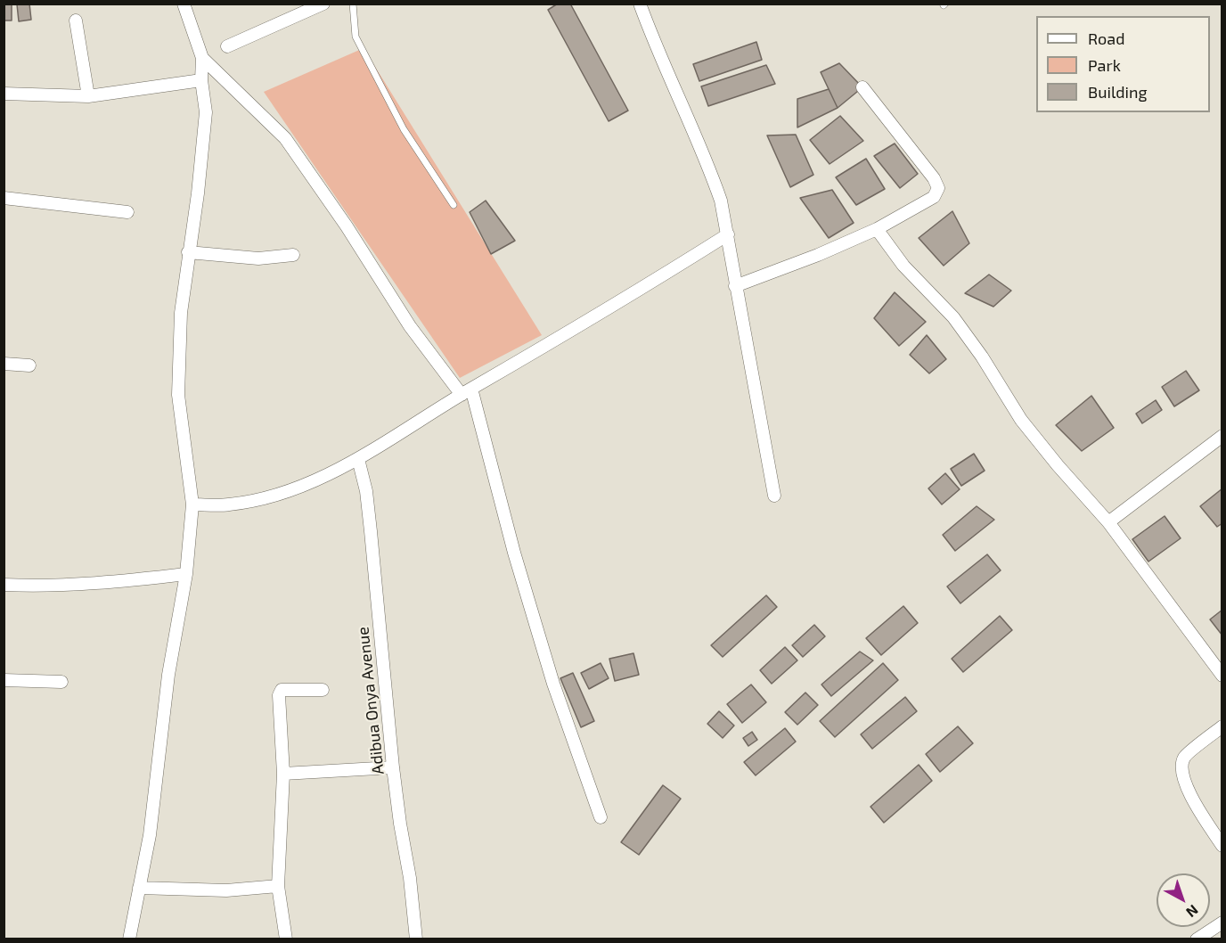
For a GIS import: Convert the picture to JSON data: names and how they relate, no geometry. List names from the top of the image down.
{
  "streets": {
    "street": ["Adibua Onya Avenue"]
  },
  "legend": ["Road", "Park", "Building"],
  "north": "bottom right"
}
